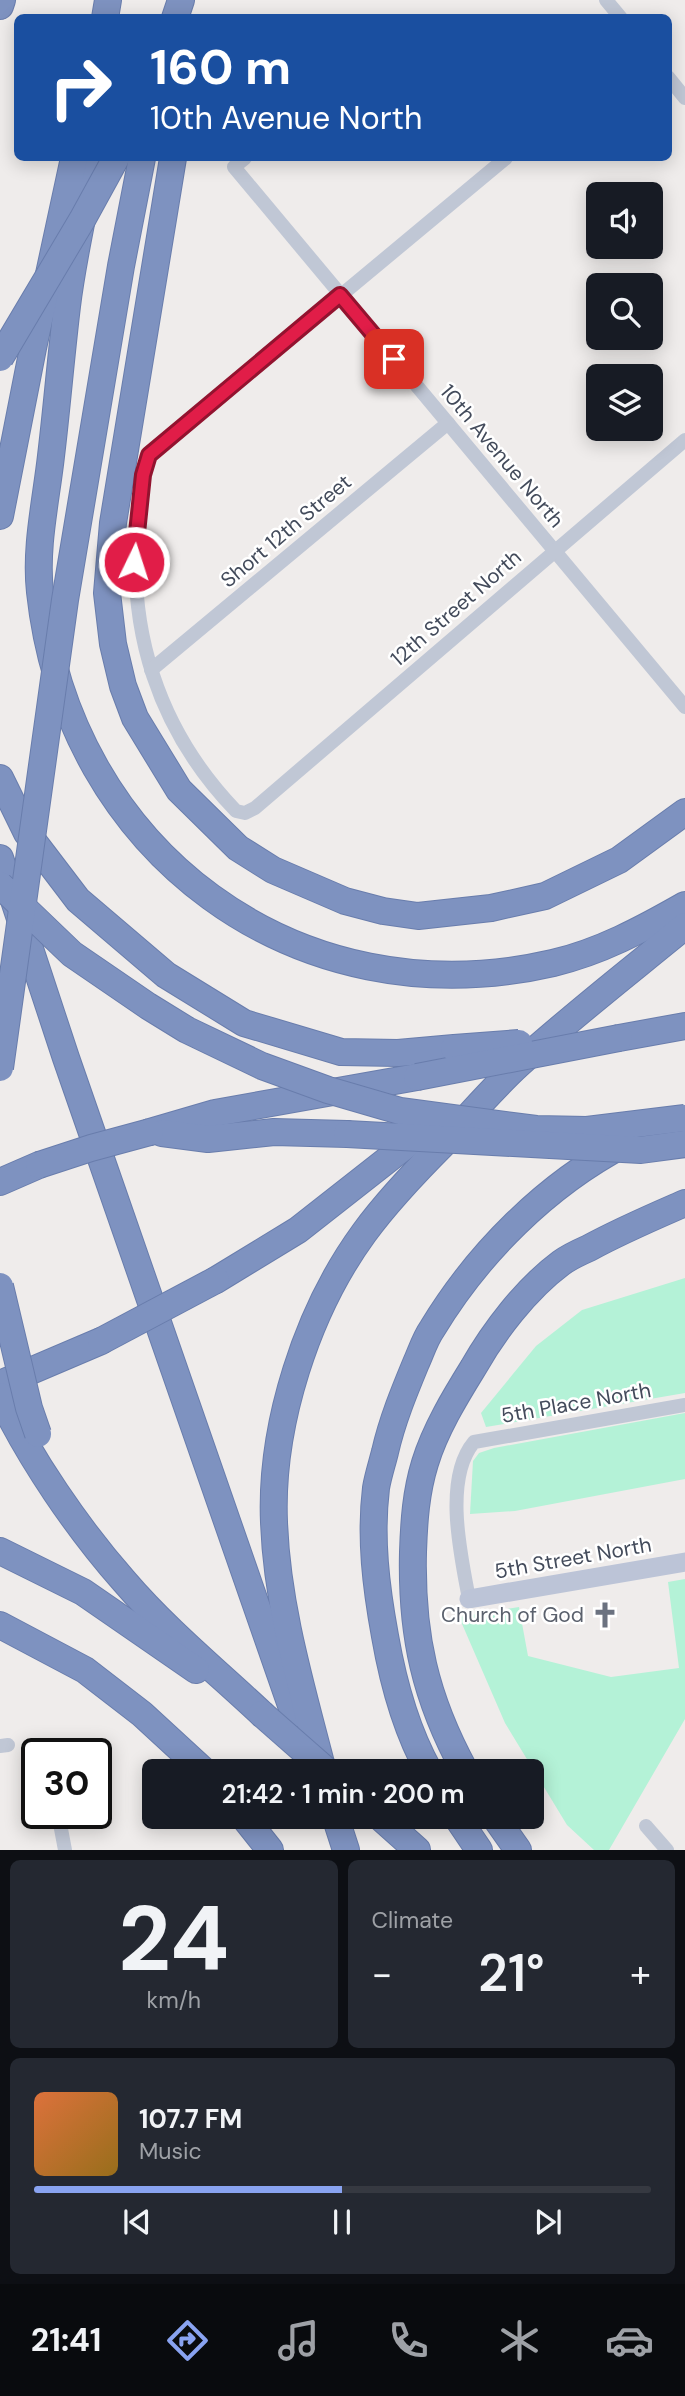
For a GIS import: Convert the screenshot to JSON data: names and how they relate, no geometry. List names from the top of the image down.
{
  "streets": {
    "street": [
      "10th Avenue North",
      "Short 12th Street",
      "12th Street North",
      "5th Place North",
      "5th Street North"
    ]
  },
  "crossings": [
    ["10th Avenue North", "Short 12th Street"],
    ["10th Avenue North", "12th Street North"],
    ["Short 12th Street", "12th Street North"],
    ["5th Place North", "5th Street North"]
  ],
  "places": {
    "church": ["Church of God"]
  },
  "page": {
    "turn": ["160 m", "10th Avenue North"],
    "limit": "30",
    "trip": "21:42 · 1 min · 200 m",
    "tile": [
      ["24", "km/h"],
      "Climate"
    ],
    "heat": ["−", "21°", "+"],
    "song": ["107.7 FM", "Music"],
    "tabs": "21:41"
  }
}
